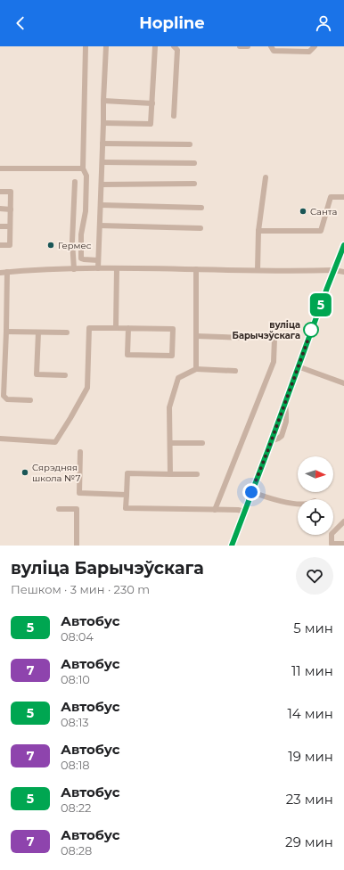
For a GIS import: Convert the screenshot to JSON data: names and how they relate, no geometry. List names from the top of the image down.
{
  "places": [
    "Санта",
    "Гермес",
    "вуліца Барычэўскага",
    "Сярэдняя школа №7"
  ],
  "lines": ["bus line 5"],
  "north": "right",
  "page": {
    "header": "Hopline",
    "on_map": "5",
    "heading": ["вуліца Барычэўскага", "Пешком · 3 мин · 230 m"],
    "list": [
      {
        "mark": "5",
        "name": "Автобус",
        "note": "08:04",
        "value": "5 мин"
      },
      {
        "mark": "7",
        "name": "Автобус",
        "note": "08:10",
        "value": "11 мин"
      },
      {
        "mark": "5",
        "name": "Автобус",
        "note": "08:13",
        "value": "14 мин"
      },
      {
        "mark": "7",
        "name": "Автобус",
        "note": "08:18",
        "value": "19 мин"
      },
      {
        "mark": "5",
        "name": "Автобус",
        "note": "08:22",
        "value": "23 мин"
      },
      {
        "mark": "7",
        "name": "Автобус",
        "note": "08:28",
        "value": "29 мин"
      }
    ]
  }
}
